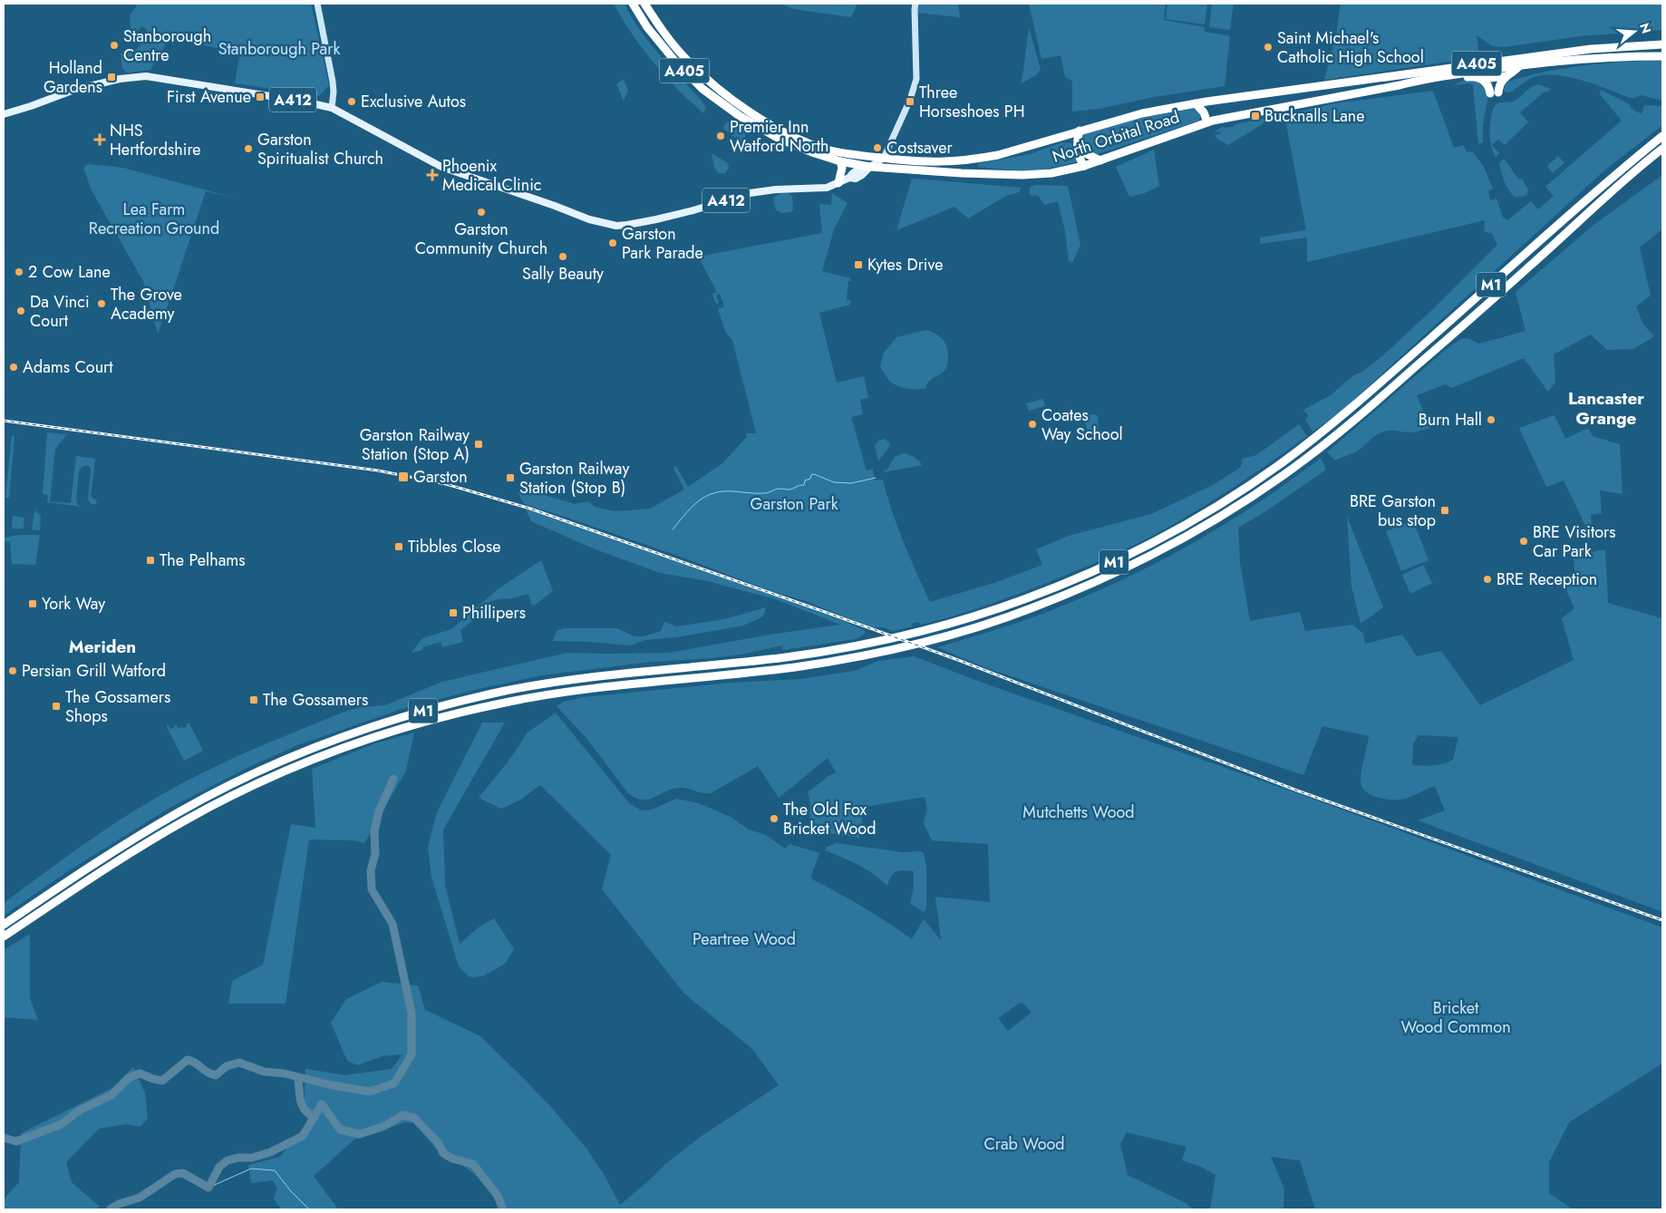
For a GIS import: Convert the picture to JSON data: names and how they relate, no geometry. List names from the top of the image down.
{
  "streets": {
    "highway": ["A405", "North Orbital Road", "M1"],
    "main road": ["A412"]
  },
  "crossings": [
    ["A405", "North Orbital Road"],
    ["A412", "North Orbital Road"]
  ],
  "districts": ["Lancaster Grange", "Meriden"],
  "parks": [
    "Stanborough Park",
    "Lea Farm Recreation Ground",
    "Garston Park",
    "Mutchetts Wood",
    "Peartree Wood",
    "Bricket Wood Common",
    "Crab Wood"
  ],
  "places": {
    "other": [
      "Stanborough Centre",
      "Saint Michael's Catholic High School",
      "Exclusive Autos",
      "Premier Inn Watford North",
      "Costsaver",
      "Garston Spiritualist Church",
      "Garston Community Church",
      "Garston Park Parade",
      "Sally Beauty",
      "2 Cow Lane",
      "The Grove Academy",
      "Da Vinci Court",
      "Adams Court",
      "Burn Hall",
      "Coates Way School",
      "BRE Visitors Car Park",
      "BRE Reception",
      "Persian Grill Watford",
      "The Old Fox Bricket Wood"
    ],
    "transit": [
      "Holland Gardens",
      "First Avenue",
      "Three Horseshoes PH",
      "Bucknalls Lane",
      "Kytes Drive",
      "Garston Railway Station (Stop A)",
      "Garston",
      "Garston Railway Station (Stop B)",
      "BRE Garston bus stop",
      "Tibbles Close",
      "The Pelhams",
      "York Way",
      "Phillipers",
      "The Gossamers",
      "The Gossamers Shops"
    ],
    "health": ["NHS Hertfordshire", "Phoenix Medical Clinic"]
  },
  "north": "right"
}
